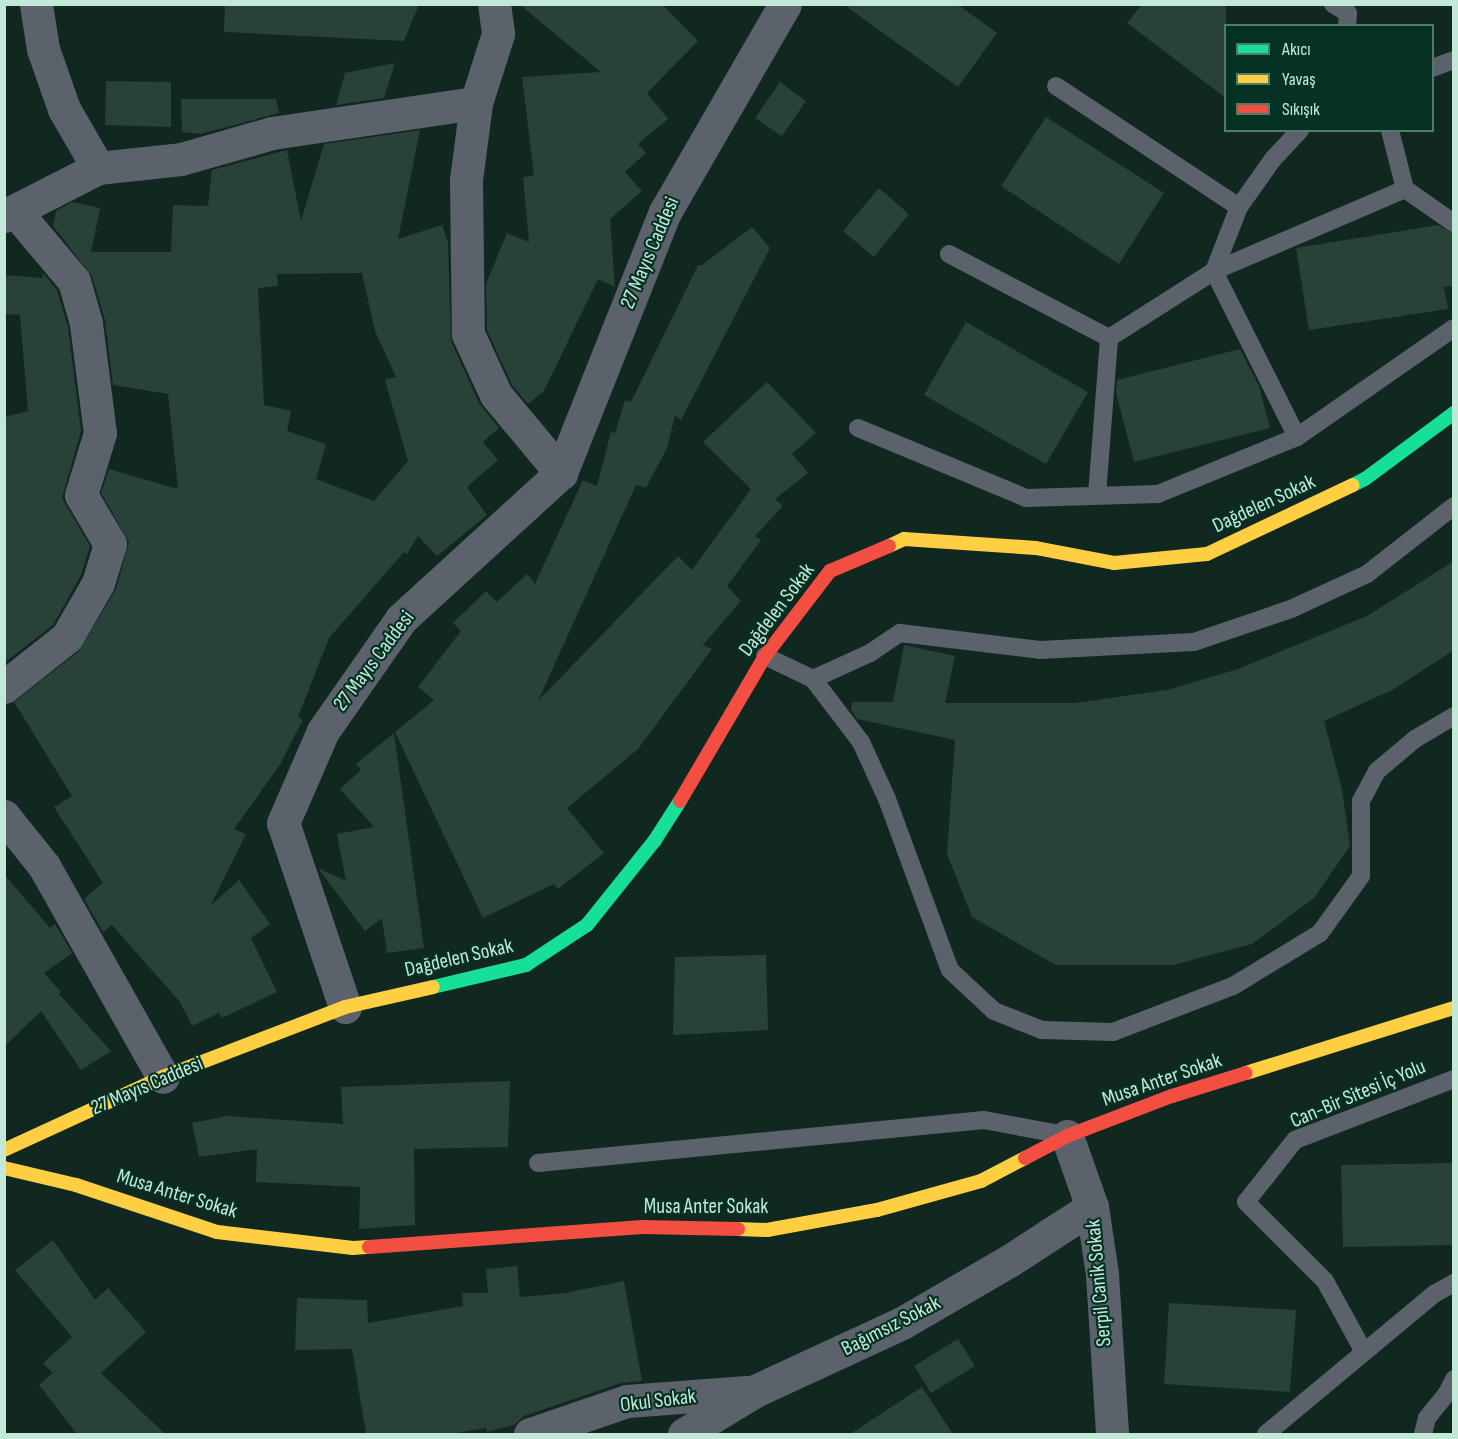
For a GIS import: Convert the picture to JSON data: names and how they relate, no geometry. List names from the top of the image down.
{
  "streets": {
    "street": [
      "27 Mayıs Caddesi",
      "Dağdelen Sokak",
      "Musa Anter Sokak",
      "Serpil Canik Sokak",
      "Bağımsız Sokak",
      "Okul Sokak"
    ],
    "lane": ["Can-Bir Sitesi İç Yolu"]
  },
  "crossings": [
    ["27 Mayıs Caddesi", "Dağdelen Sokak"],
    ["Musa Anter Sokak", "Serpil Canik Sokak"],
    ["Serpil Canik Sokak", "Bağımsız Sokak"],
    ["Bağımsız Sokak", "Okul Sokak"]
  ],
  "legend": ["Akıcı", "Yavaş", "Sıkışık"]
}
